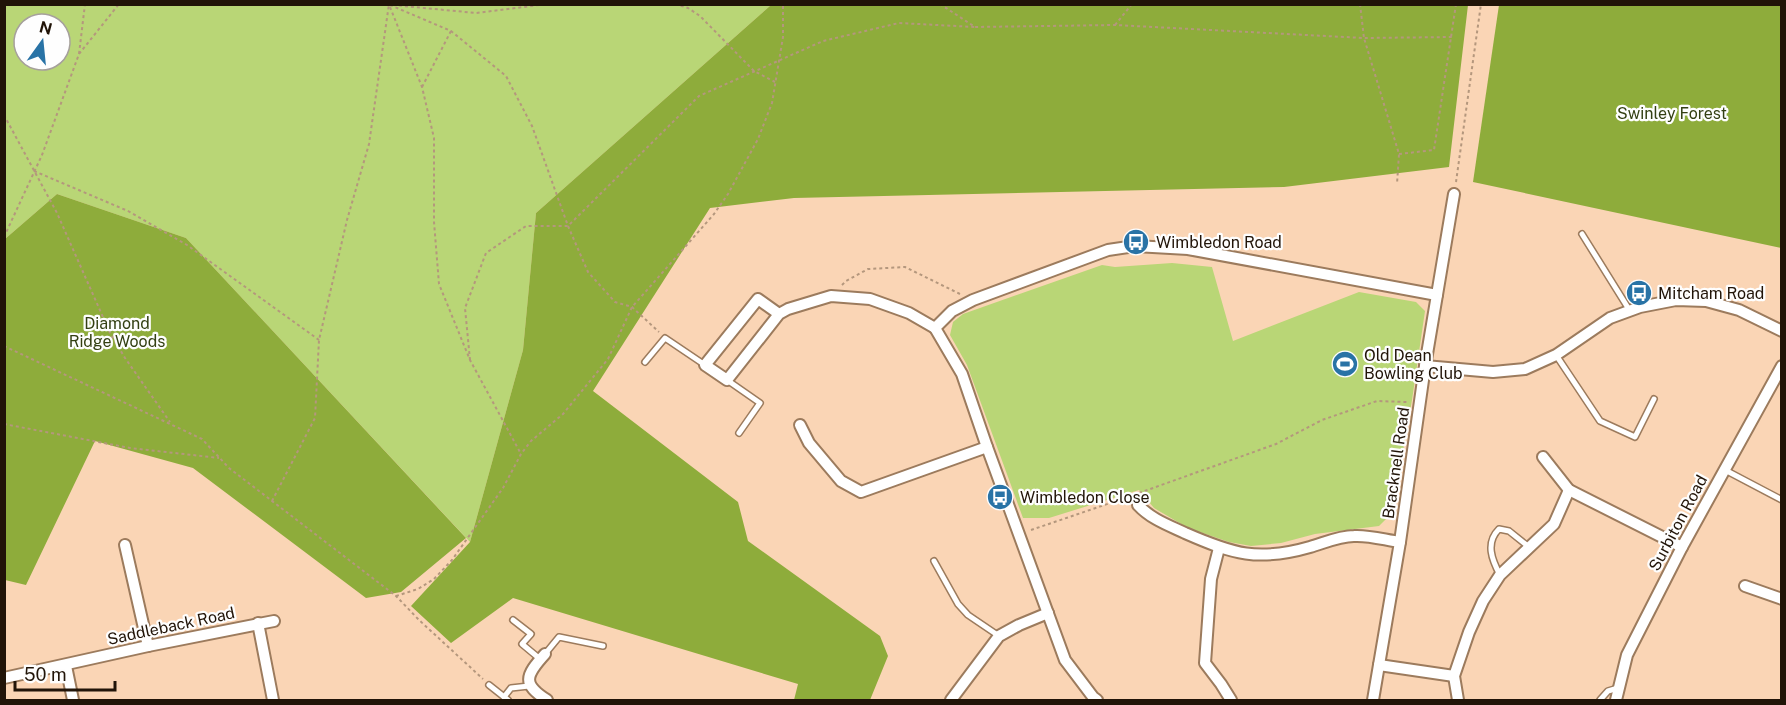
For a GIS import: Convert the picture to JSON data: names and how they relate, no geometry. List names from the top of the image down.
{
  "streets": {
    "street": ["Bracknell Road", "Surbiton Road", "Saddleback Road"]
  },
  "parks": ["Swinley Forest", "Diamond Ridge Woods"],
  "places": {
    "bus stop": ["Wimbledon Road", "Mitcham Road", "Wimbledon Close"],
    "sports": ["Old Dean Bowling Club"]
  },
  "scale_bar": "50 m",
  "north": "top"
}
